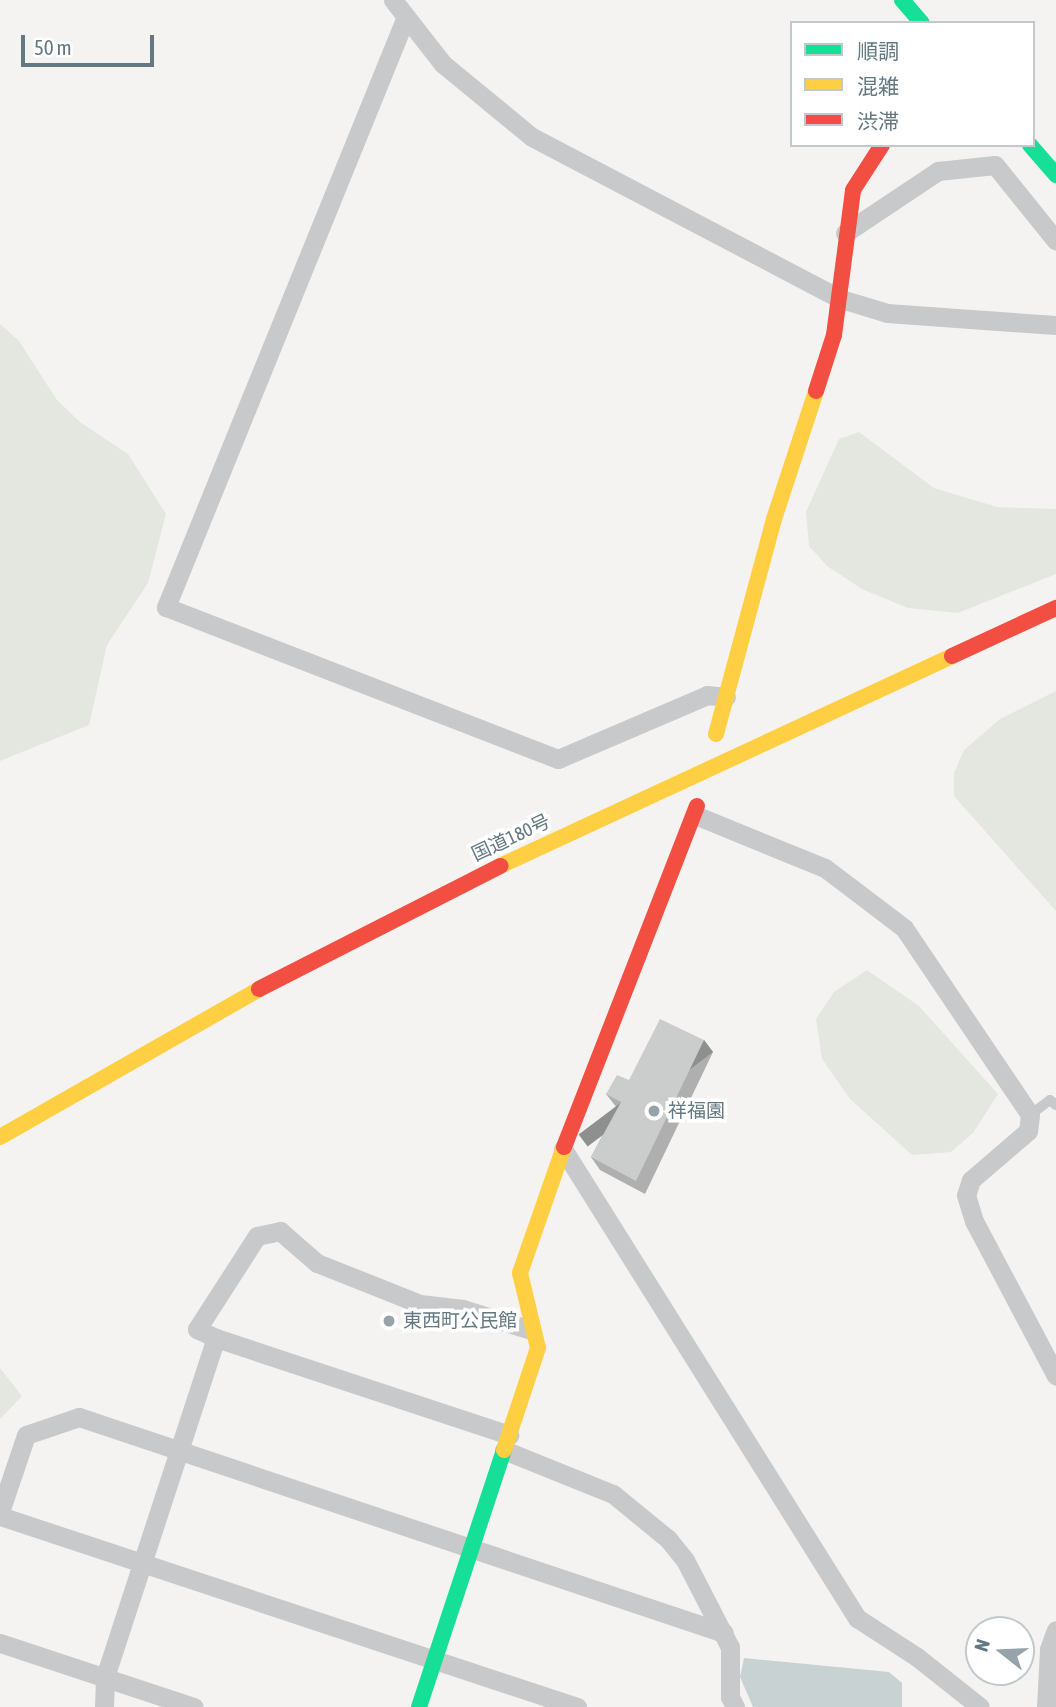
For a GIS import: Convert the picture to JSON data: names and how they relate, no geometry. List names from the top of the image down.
{
  "streets": {
    "main road": ["国道180号"]
  },
  "places": ["祥福園", "東西町公民館"],
  "legend": ["順調", "混雑", "渋滞"],
  "scale_bar": "50 m",
  "north": "left"
}
